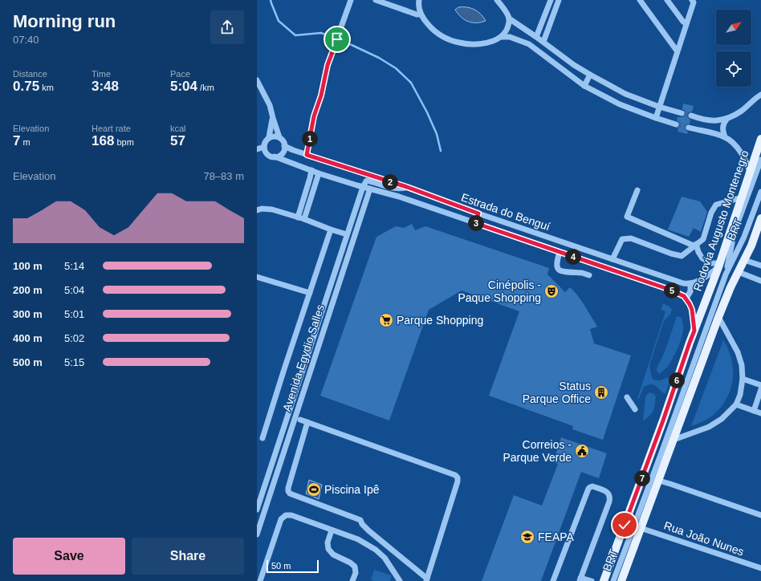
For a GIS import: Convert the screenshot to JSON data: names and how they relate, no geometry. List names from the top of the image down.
{
  "streets": {
    "main road": ["Rodovia Augusto Montenegro"],
    "street": [
      "Estrada do Benguí",
      "BRT",
      "Avenida Egydio Salles",
      "Rua João Nunes"
    ]
  },
  "crossings": [
    ["Estrada do Benguí", "Avenida Egydio Salles"]
  ],
  "places": {
    "theatre": ["Cinépolis - Paque Shopping"],
    "supermarket": ["Parque Shopping"],
    "building": ["Status Parque Office"],
    "public building": ["Correios - Parque Verde"],
    "sports": ["Piscina Ipê"],
    "school or university": ["FEAPA"]
  },
  "scale_bar": "50 m",
  "north": "top right",
  "page": {
    "heading": ["Morning run", "07:40"],
    "stats": [
      ["Distance", "0.75 km"],
      ["Time", "3:48"],
      ["Pace", "5:04 /km"],
      ["Elevation", "7 m"],
      ["Heart rate", "168 bpm"],
      ["kcal", "57"]
    ],
    "pins": [
      "1",
      "2",
      "3",
      "4",
      "5",
      "6",
      "7"
    ],
    "chart": ["Elevation", "78–83 m"],
    "list": [
      {
        "name": "100 m",
        "note": "5:14"
      },
      {
        "name": "200 m",
        "note": "5:04"
      },
      {
        "name": "300 m",
        "note": "5:01"
      },
      {
        "name": "400 m",
        "note": "5:02"
      },
      {
        "name": "500 m",
        "note": "5:15"
      }
    ],
    "buttons": ["Save", "Share"],
    "scale": "50 m"
  }
}
